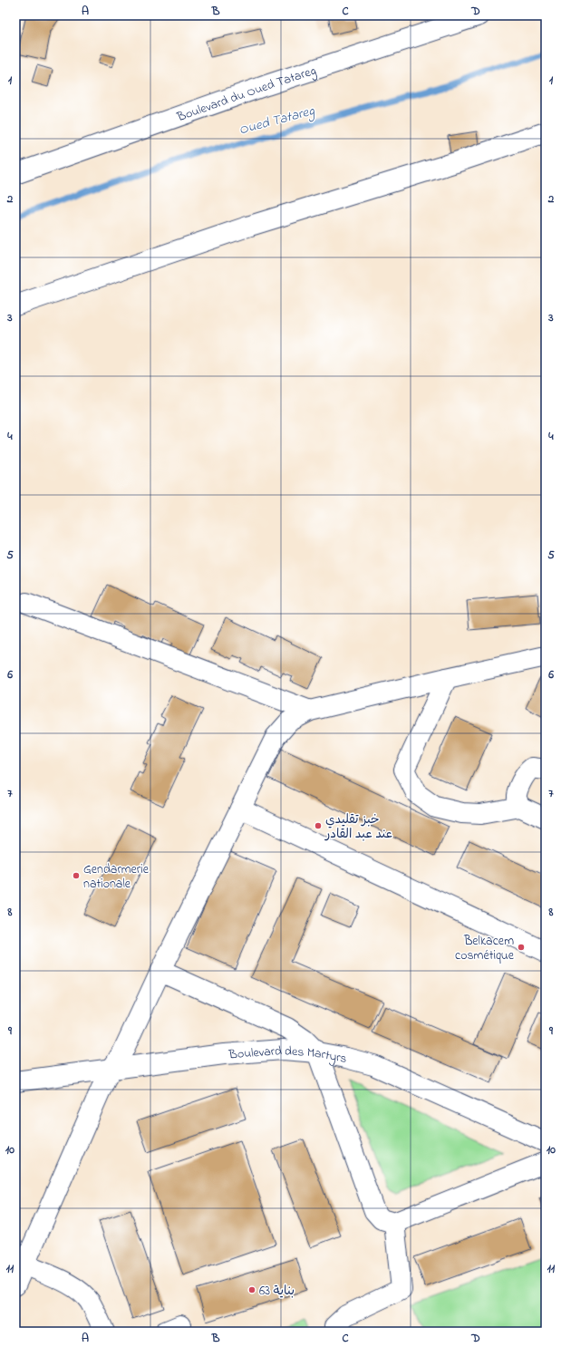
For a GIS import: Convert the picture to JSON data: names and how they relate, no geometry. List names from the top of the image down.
{
  "streets": {
    "street": ["Boulevard du Oued Tatareg", "Boulevard des Martyrs"]
  },
  "water": ["Oued Tatareg"],
  "places": [
    "خبز تقليدي عند عبد القادر",
    "Gendarmerie nationale",
    "Belkacem cosmétique",
    "بناية 63"
  ],
  "grid": {
    "columns": [
      "A",
      "B",
      "C",
      "D"
    ],
    "rows": [
      "1",
      "2",
      "3",
      "4",
      "5",
      "6",
      "7",
      "8",
      "9",
      "10",
      "11"
    ]
  }
}
